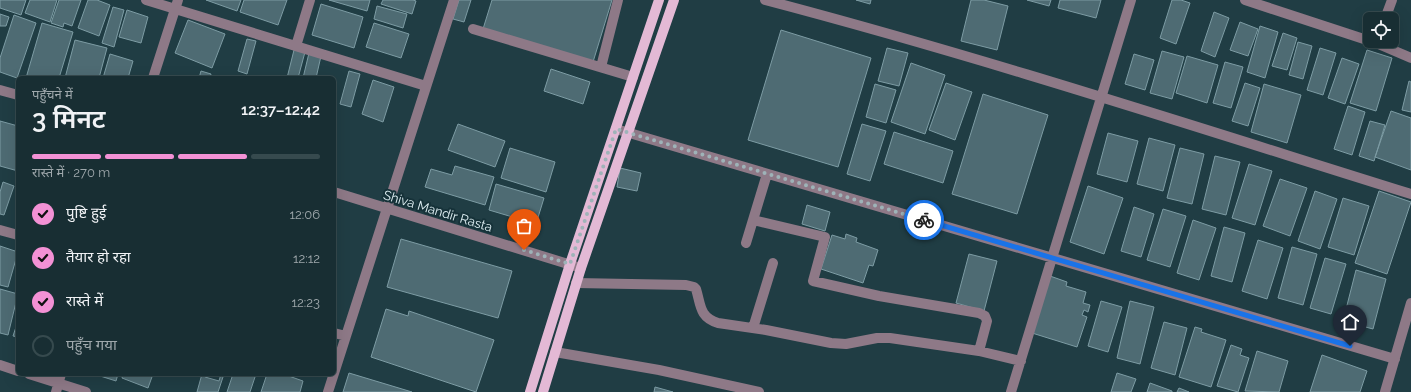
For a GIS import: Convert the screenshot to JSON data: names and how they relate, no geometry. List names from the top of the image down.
{
  "streets": {
    "street": ["Shiva Mandir Rasta"]
  },
  "page": {
    "heading": ["3 मिनट", "पहुँचने में", "12:37–12:42"],
    "bar": "रास्ते में · 270 m",
    "list": [
      ["पुष्टि हुई", "12:06"],
      ["तैयार हो रहा", "12:12"],
      ["रास्ते में", "12:23"],
      "पहुँच गया"
    ]
  }
}
